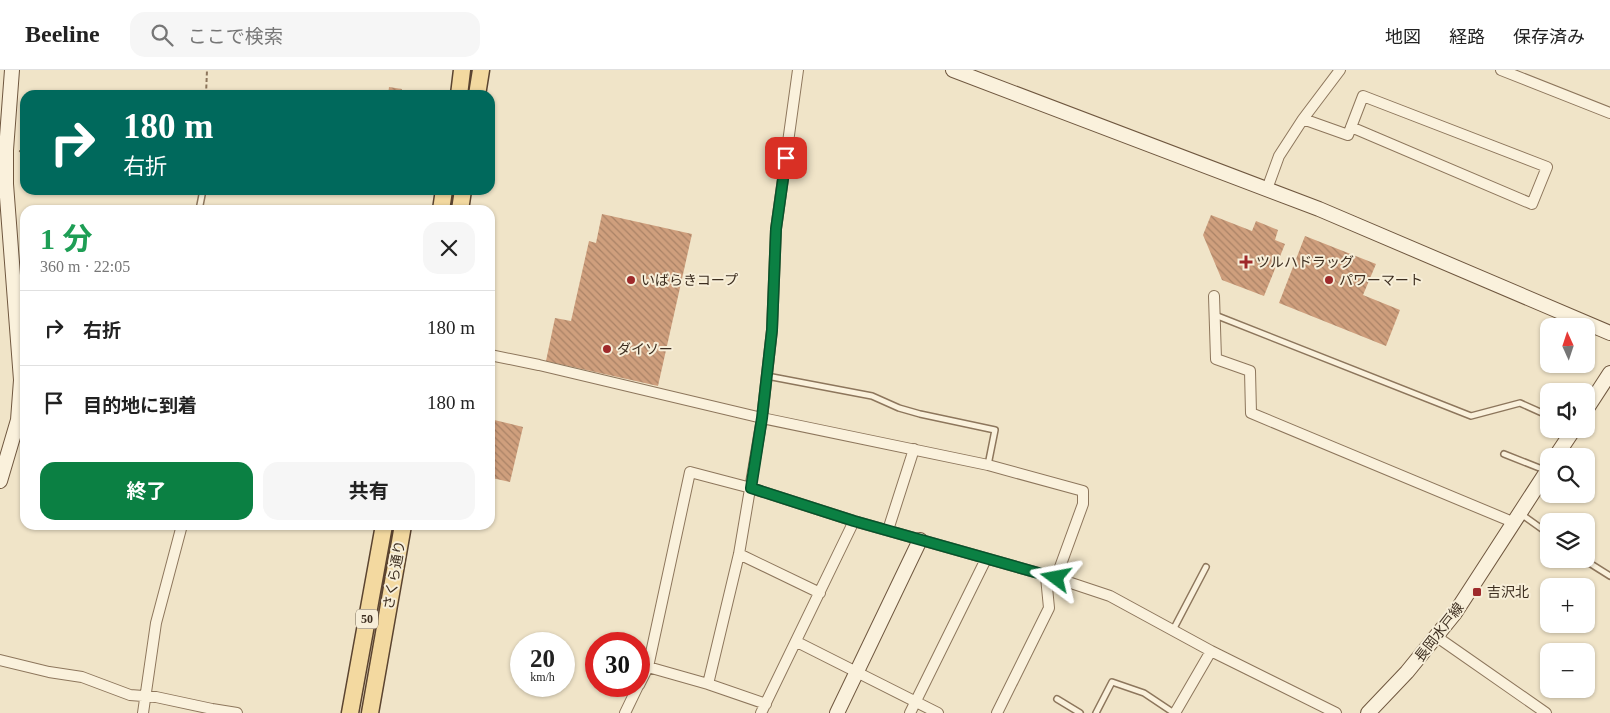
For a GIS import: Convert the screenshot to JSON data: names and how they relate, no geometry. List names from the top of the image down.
{
  "streets": {
    "main road": ["さくら通り", "50"],
    "street": ["長岡水戸線"]
  },
  "places": {
    "health": ["ツルハドラッグ"],
    "other": ["いばらきコープ", "パワーマート", "ダイソー"],
    "transit": ["吉沢北"]
  },
  "north": "top",
  "page": {
    "header": "Beeline",
    "search": "ここで検索",
    "nav": ["地図", "経路", "保存済み"],
    "turn": ["180 m", "右折"],
    "heading": ["1 分", "360 m · 22:05"],
    "list": [
      {
        "name": "右折",
        "value": "180 m"
      },
      {
        "name": "目的地に到着",
        "value": "180 m"
      }
    ],
    "map_buttons": ["+", "−"],
    "buttons": ["終了", "共有"],
    "speed": "20 km/h",
    "limit": "30"
  }
}
